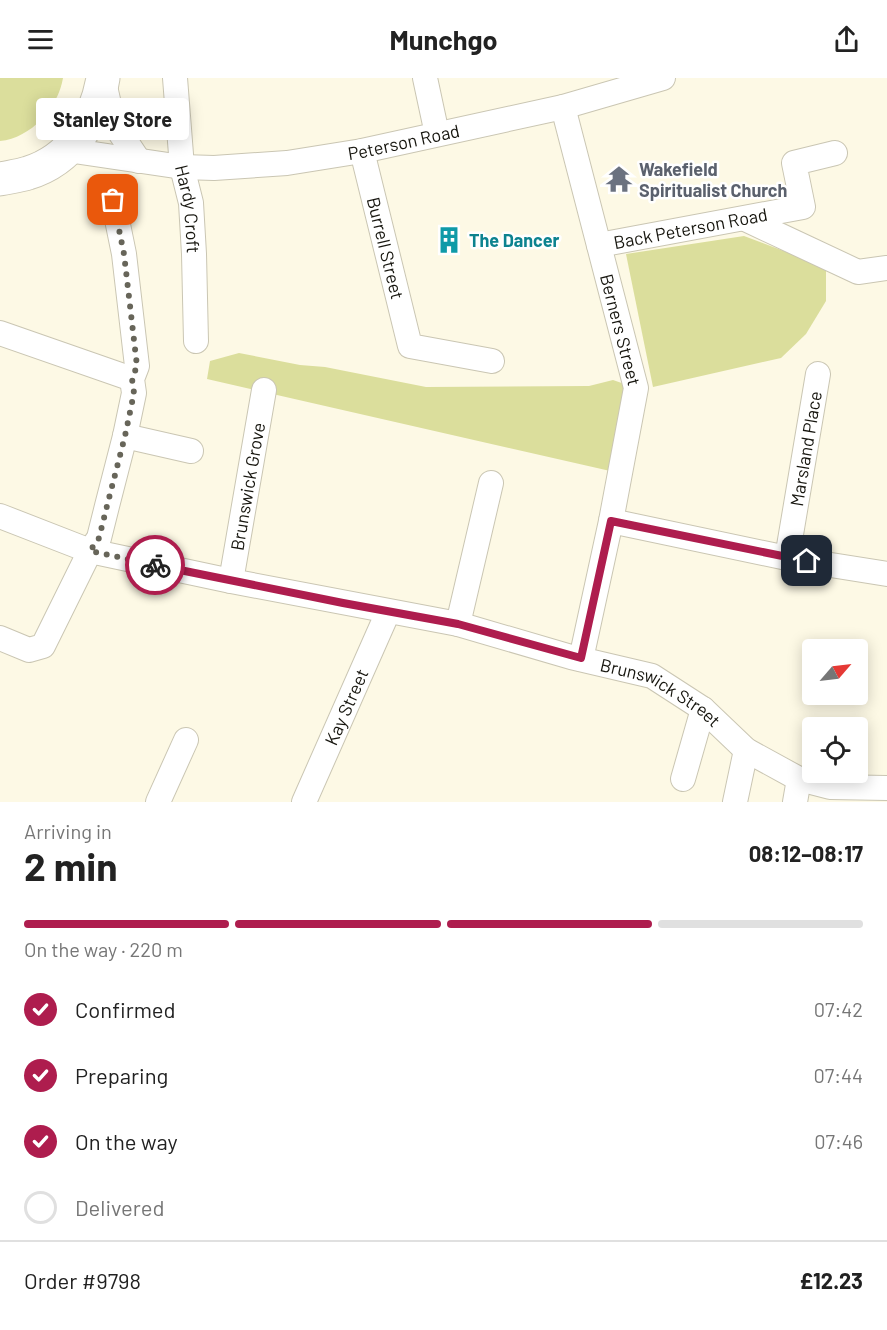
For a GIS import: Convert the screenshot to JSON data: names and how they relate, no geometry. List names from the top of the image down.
{
  "streets": {
    "street": [
      "Peterson Road",
      "Hardy Croft",
      "Back Peterson Road",
      "Burrell Street",
      "Berners Street",
      "Marsland Place",
      "Brunswick Grove",
      "Brunswick Street",
      "Kay Street"
    ]
  },
  "crossings": [
    ["Peterson Road", "Hardy Croft"],
    ["Peterson Road", "Burrell Street"],
    ["Peterson Road", "Berners Street"],
    ["Back Peterson Road", "Berners Street"],
    ["Berners Street", "Brunswick Street"],
    ["Brunswick Grove", "Brunswick Street"],
    ["Brunswick Street", "Kay Street"]
  ],
  "places": {
    "temple": ["Wakefield Spiritualist Church"],
    "other": ["Stanley Store"],
    "building": ["The Dancer"]
  },
  "north": "top right",
  "page": {
    "header": "Munchgo",
    "bubble": "Stanley Store",
    "heading": ["2 min", "Arriving in", "08:12–08:17"],
    "panel": ["Order #9798", "£12.23"],
    "bar": "On the way · 220 m",
    "list": [
      ["Confirmed", "07:42"],
      ["Preparing", "07:44"],
      ["On the way", "07:46"],
      "Delivered"
    ]
  }
}
